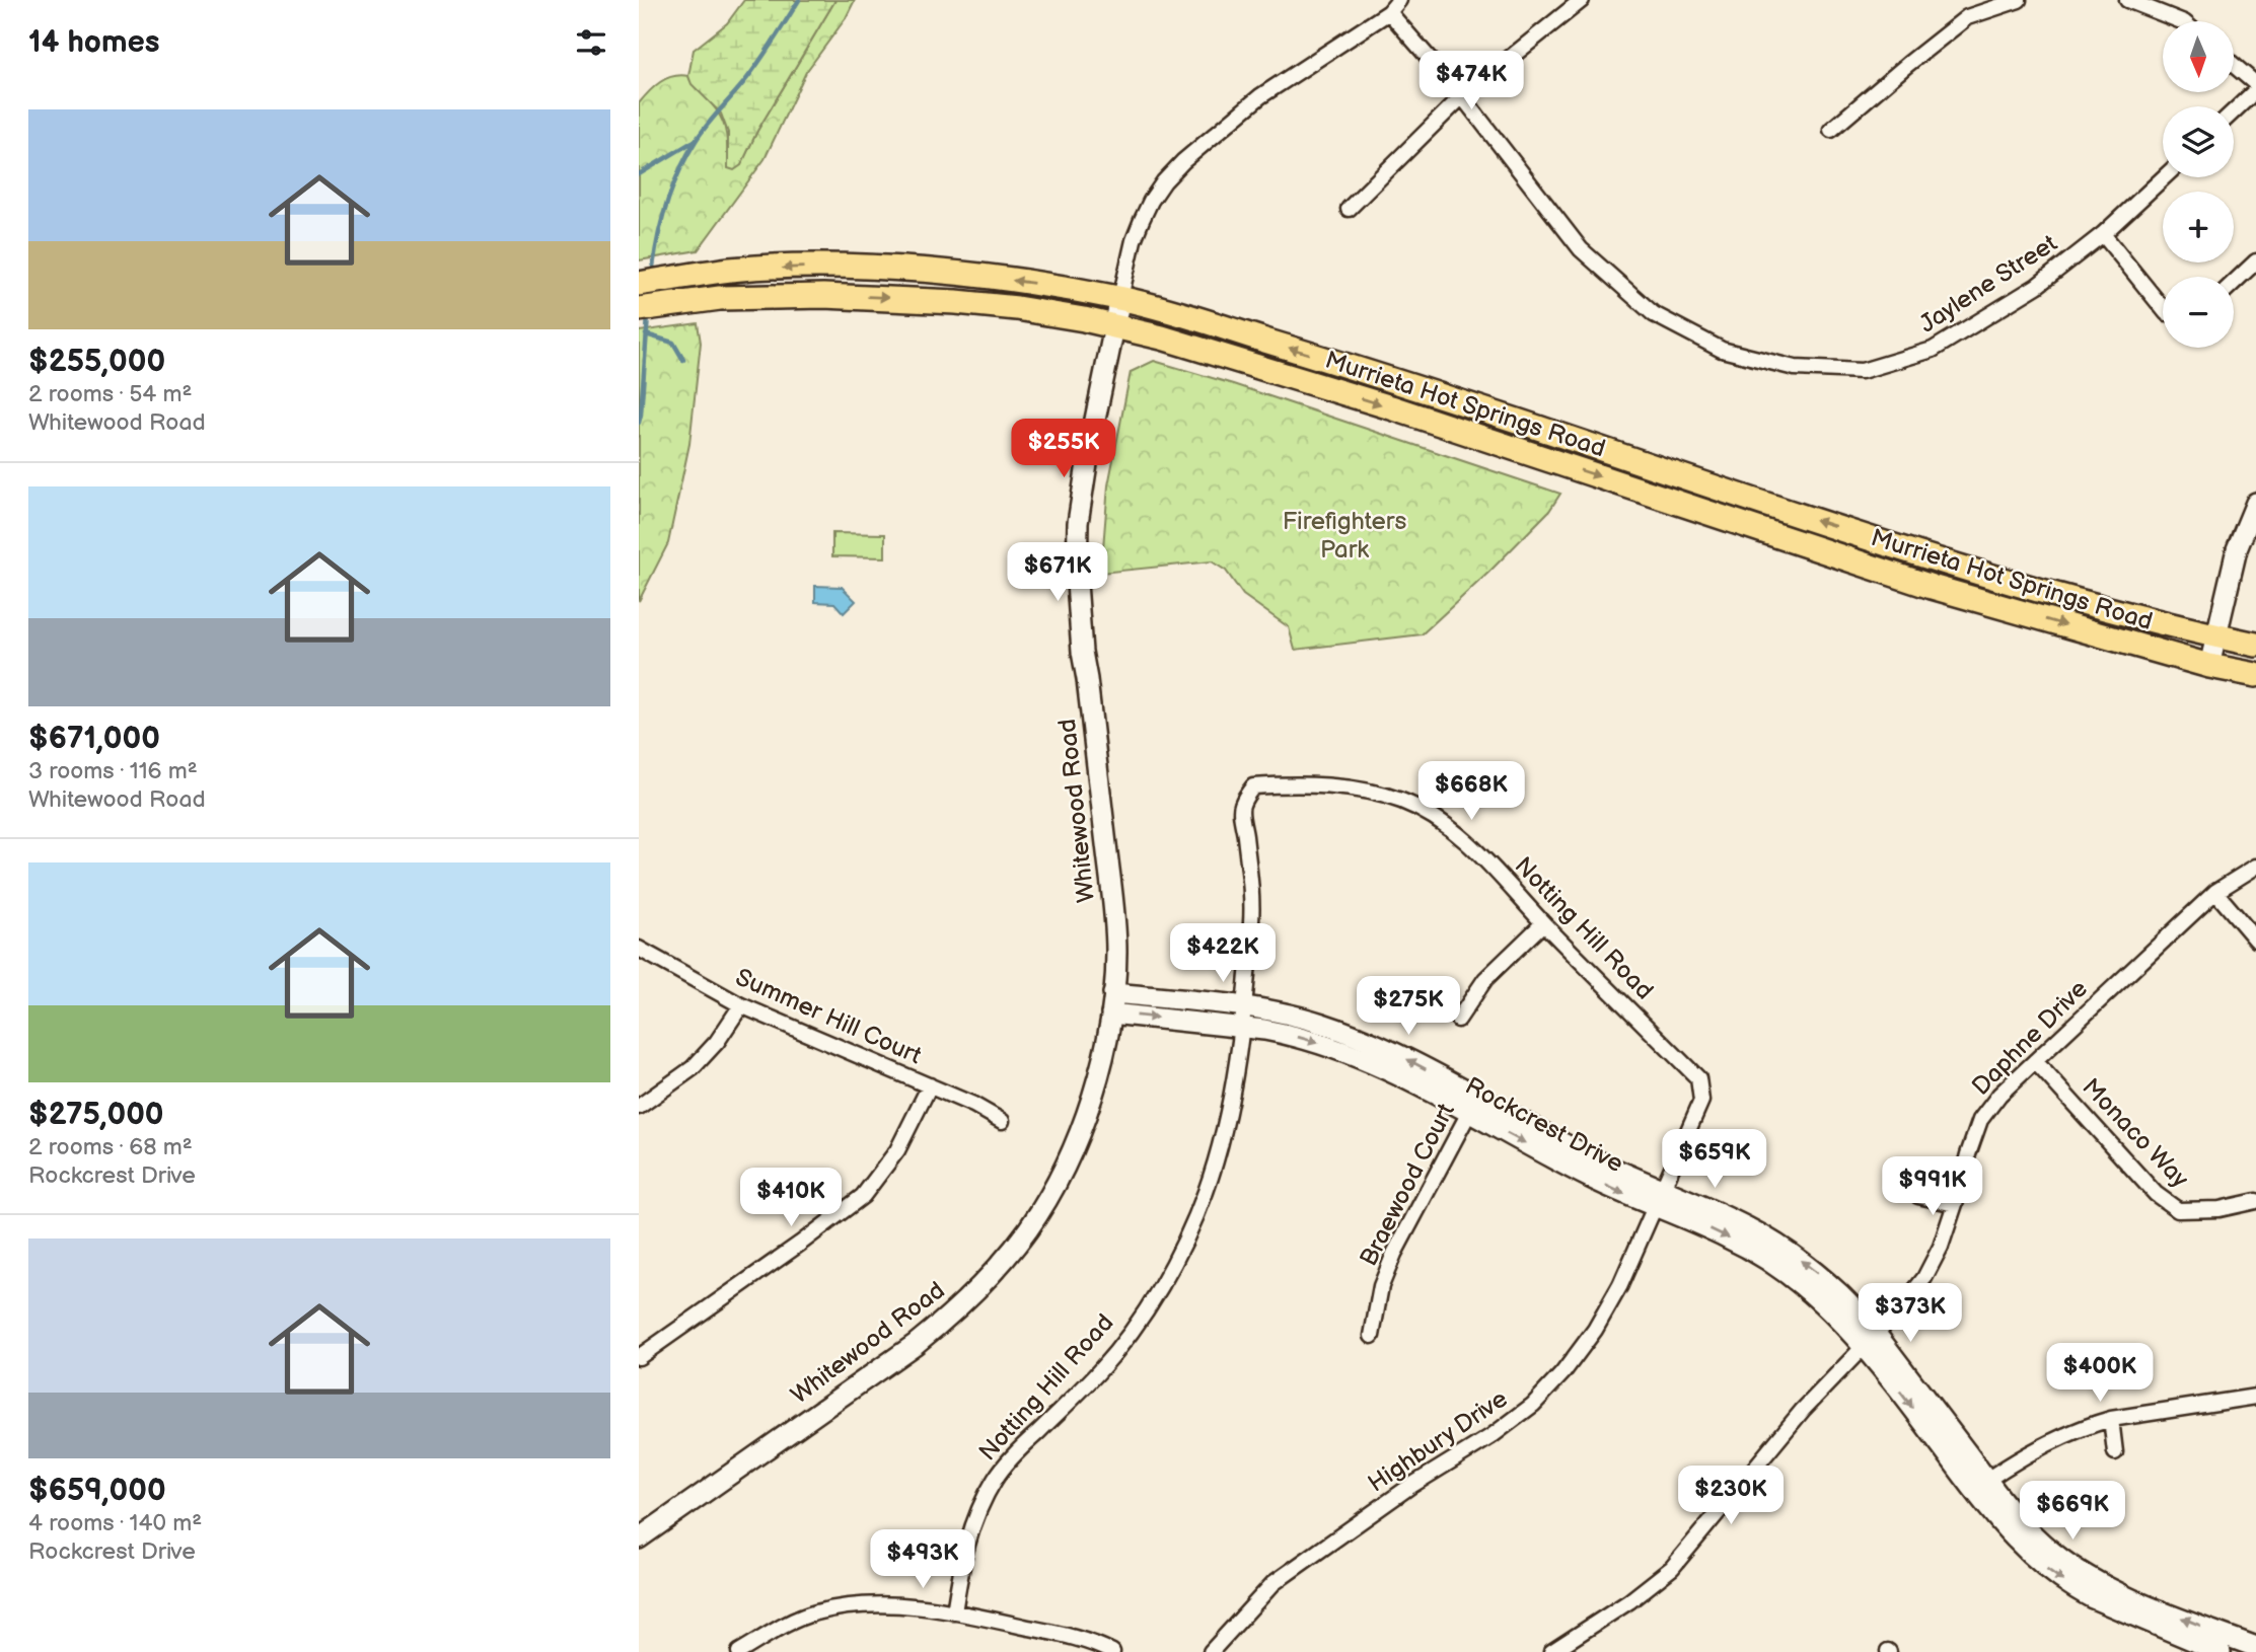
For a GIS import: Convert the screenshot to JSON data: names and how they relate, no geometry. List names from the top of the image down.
{
  "streets": {
    "main road": ["Murrieta Hot Springs Road"],
    "street": [
      "Jaylene Street",
      "Whitewood Road",
      "Notting Hill Road",
      "Summer Hill Court",
      "Daphne Drive",
      "Rockcrest Drive",
      "Monaco Way",
      "Braewood Court",
      "Highbury Drive"
    ]
  },
  "crossings": [
    ["Jaylene Street", "Whitewood Road"],
    ["Murrieta Hot Springs Road", "Whitewood Road"],
    ["Whitewood Road", "Rockcrest Drive"],
    ["Notting Hill Road", "Rockcrest Drive"],
    ["Notting Hill Road", "Highbury Drive"],
    ["Daphne Drive", "Rockcrest Drive"],
    ["Daphne Drive", "Monaco Way"],
    ["Rockcrest Drive", "Braewood Court"],
    ["Rockcrest Drive", "Highbury Drive"]
  ],
  "parks": ["Firefighters Park"],
  "north": "bottom",
  "page": {
    "heading": "14 homes",
    "map_buttons": ["+", "−"],
    "price": [
      "$474K",
      "$255K",
      "$671K",
      "$668K",
      "$422K",
      "$275K",
      "$659K",
      "$991K",
      "$410K",
      "$373K",
      "$400K",
      "$230K",
      "$669K",
      "$493K"
    ],
    "list": [
      {
        "name": "$255,000",
        "note": "2 rooms · 54 m² · Whitewood Road"
      },
      {
        "name": "$671,000",
        "note": "3 rooms · 116 m² · Whitewood Road"
      },
      {
        "name": "$275,000",
        "note": "2 rooms · 68 m² · Rockcrest Drive"
      },
      {
        "name": "$659,000",
        "note": "4 rooms · 140 m² · Rockcrest Drive"
      }
    ]
  }
}
